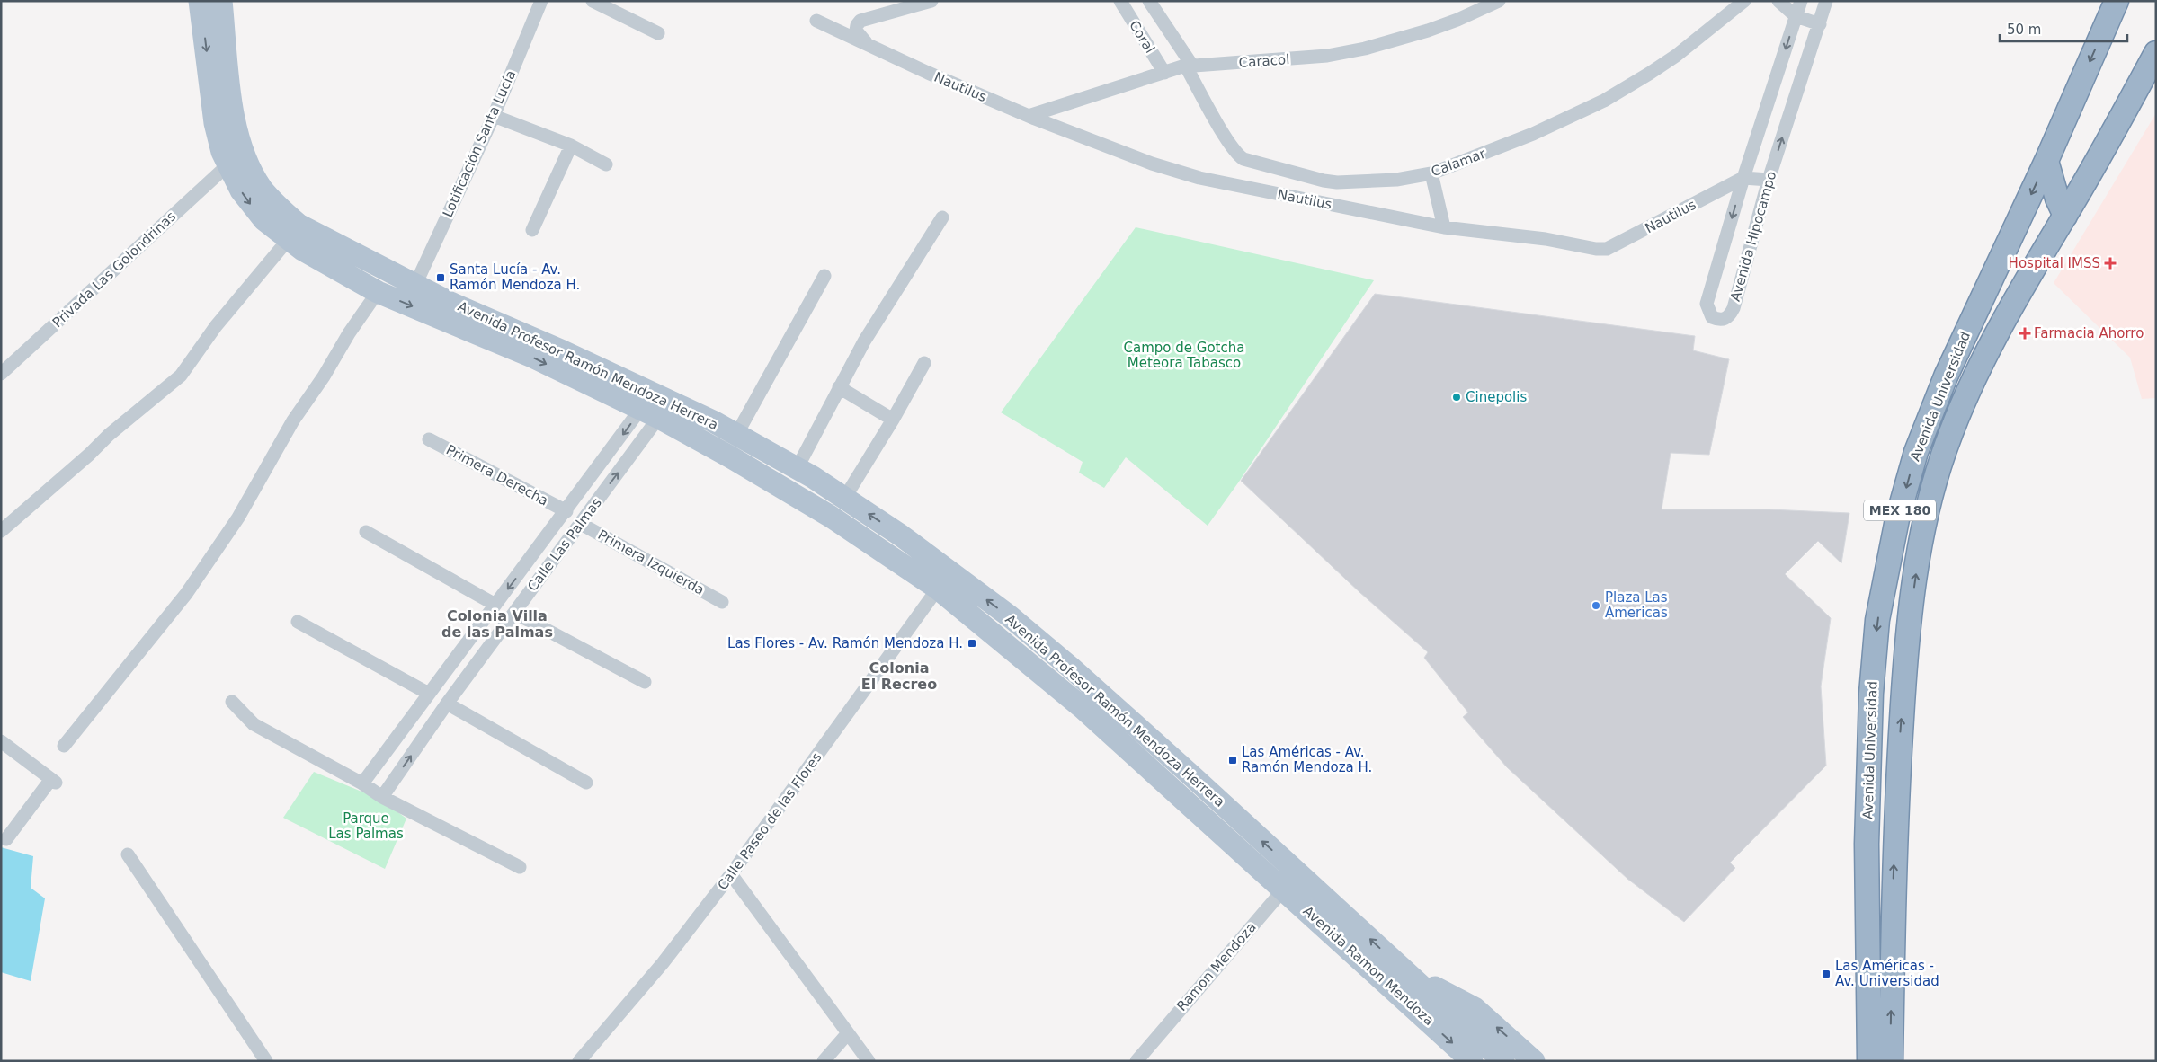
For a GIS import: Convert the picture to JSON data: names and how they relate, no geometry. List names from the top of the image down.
{
  "streets": {
    "highway": ["Avenida Universidad", "MEX 180"],
    "main road": ["Avenida Profesor Ramón Mendoza Herrera", "Avenida Ramon Mendoza"],
    "street": [
      "Coral",
      "Caracol",
      "Nautilus",
      "Lotificación Santa Lucía",
      "Calamar",
      "Avenida Hipocampo",
      "Privada Las Golondrinas",
      "Primera Derecha",
      "Calle Las Palmas",
      "Primera Izquierda",
      "Calle Paseo de las Flores",
      "Ramon Mendoza"
    ]
  },
  "crossings": [
    ["Coral", "Caracol"],
    ["Coral", "Calamar"],
    ["Caracol", "Nautilus"],
    ["Caracol", "Calamar"],
    ["Nautilus", "Avenida Hipocampo"],
    ["Lotificación Santa Lucía", "Avenida Profesor Ramón Mendoza Herrera"],
    ["Privada Las Golondrinas", "Avenida Profesor Ramón Mendoza Herrera"],
    ["Avenida Profesor Ramón Mendoza Herrera", "Calle Las Palmas"],
    ["Avenida Profesor Ramón Mendoza Herrera", "Calle Paseo de las Flores"],
    ["Avenida Profesor Ramón Mendoza Herrera", "Avenida Ramon Mendoza"],
    ["Avenida Profesor Ramón Mendoza Herrera", "Ramon Mendoza"],
    ["Primera Derecha", "Calle Las Palmas"],
    ["Calle Las Palmas", "Primera Izquierda"],
    ["Avenida Ramon Mendoza", "Ramon Mendoza"]
  ],
  "districts": ["Colonia Villa de las Palmas", "Colonia El Recreo"],
  "parks": ["Campo de Gotcha Meteora Tabasco", "Parque Las Palmas"],
  "places": {
    "health": ["Hospital IMSS", "Farmacia Ahorro"],
    "transit": [
      "Santa Lucía - Av. Ramón Mendoza H.",
      "Las Flores - Av. Ramón Mendoza H.",
      "Las Américas - Av. Ramón Mendoza H.",
      "Las Américas - Av. Universidad"
    ],
    "other": ["Cinepolis", "Plaza Las Americas"]
  },
  "scale_bar": "50 m"
}
